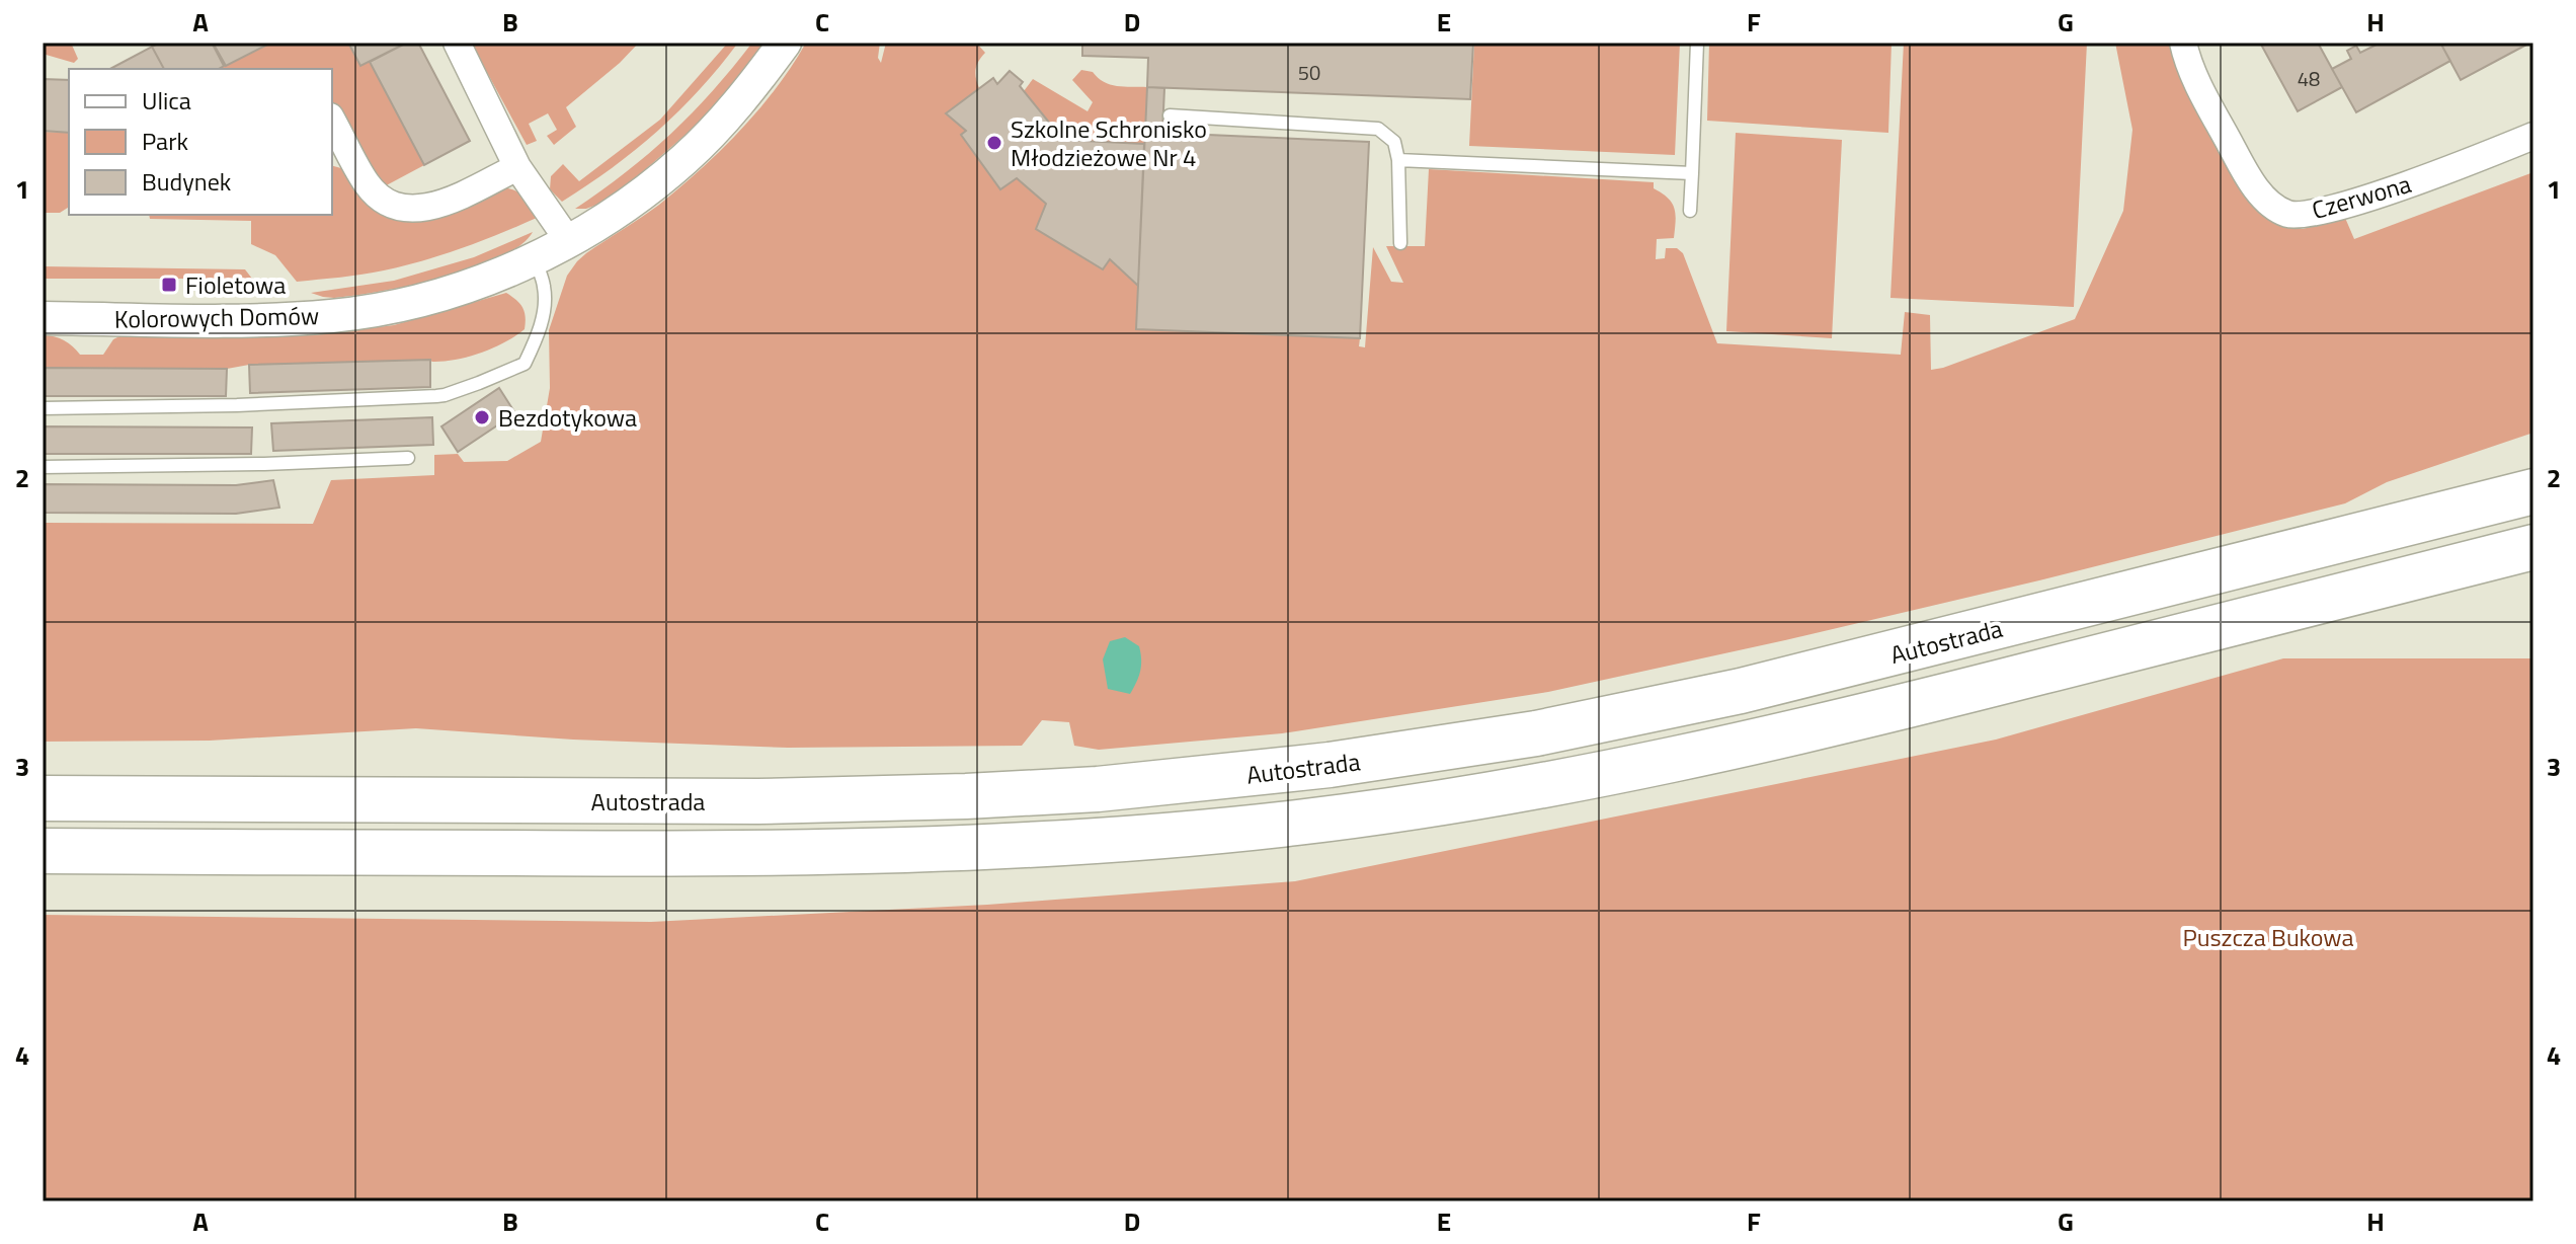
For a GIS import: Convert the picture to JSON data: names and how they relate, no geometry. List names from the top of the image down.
{
  "streets": {
    "highway": ["Autostrada"],
    "street": ["Czerwona", "Kolorowych Domów"]
  },
  "parks": ["Puszcza Bukowa"],
  "places": {
    "other": ["Szkolne Schronisko Młodzieżowe Nr 4", "Bezdotykowa"],
    "transit": ["Fioletowa"]
  },
  "house_numbers": ["50", "48"],
  "legend": ["Ulica", "Park", "Budynek"],
  "grid": {
    "columns": [
      "A",
      "B",
      "C",
      "D",
      "E",
      "F",
      "G",
      "H"
    ],
    "rows": [
      "1",
      "2",
      "3",
      "4"
    ]
  }
}
